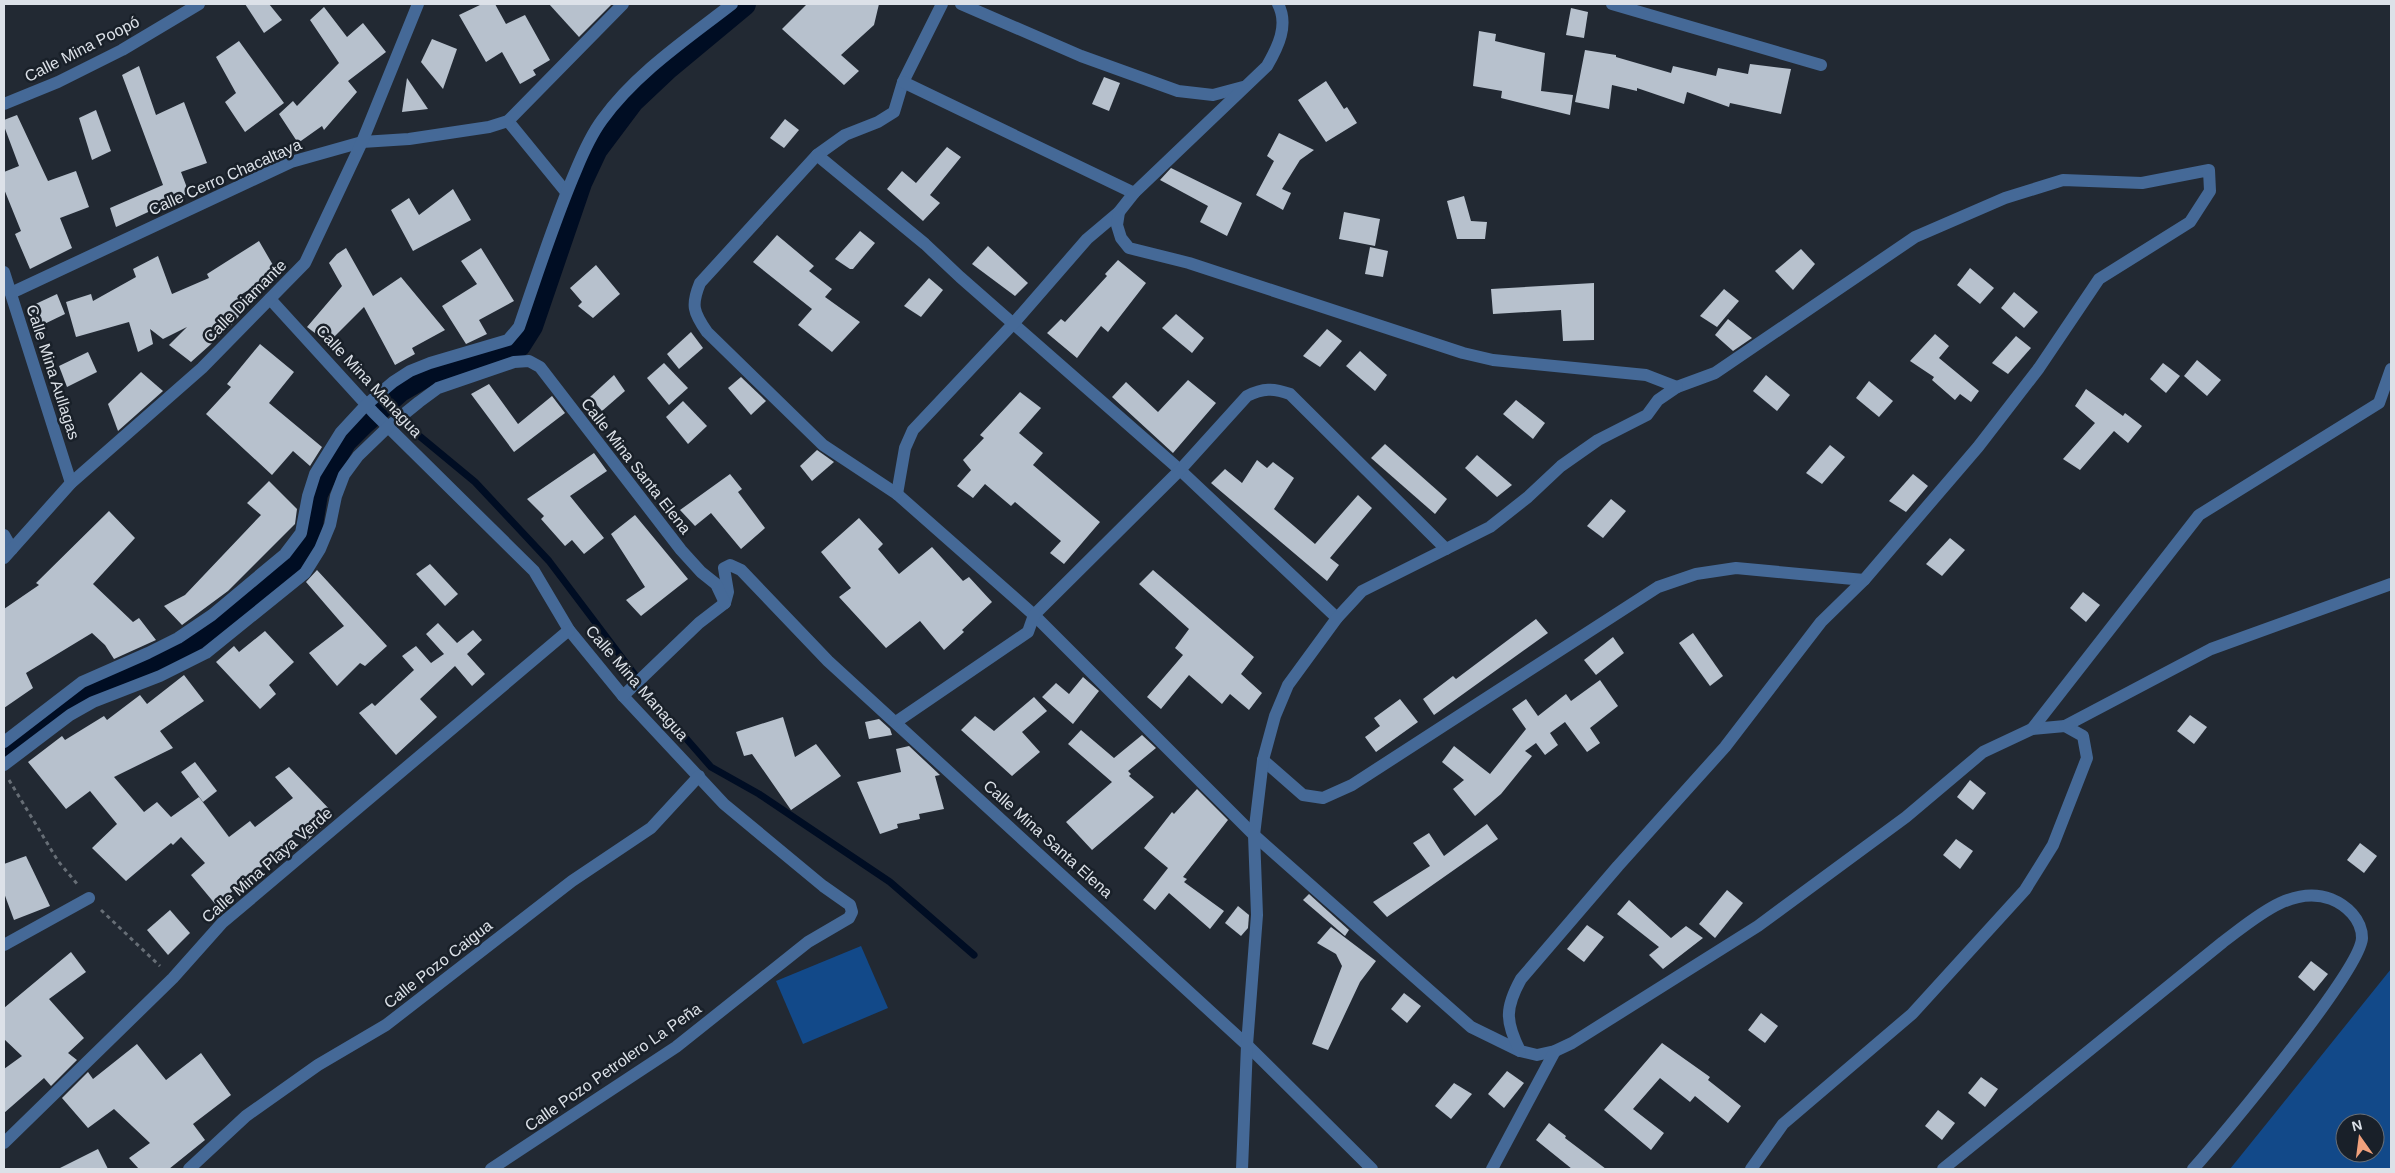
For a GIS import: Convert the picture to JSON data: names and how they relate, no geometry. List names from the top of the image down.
{
  "streets": {
    "street": [
      "Calle Mina Poopó",
      "Calle Cerro Chacaltaya",
      "Calle Diamante",
      "Calle Mina Aullagas",
      "Calle Mina Managua",
      "Calle Mina Santa Elena",
      "Calle Mina Playa Verde",
      "Calle Pozo Caigua",
      "Calle Pozo Petrolero La Peña"
    ]
  },
  "crossings": [
    ["Calle Cerro Chacaltaya", "Calle Diamante"],
    ["Calle Cerro Chacaltaya", "Calle Mina Aullagas"],
    ["Calle Diamante", "Calle Mina Aullagas"],
    ["Calle Diamante", "Calle Mina Managua"],
    ["Calle Mina Managua", "Calle Mina Santa Elena"],
    ["Calle Mina Managua", "Calle Mina Playa Verde"],
    ["Calle Mina Managua", "Calle Pozo Caigua"],
    ["Calle Mina Managua", "Calle Pozo Petrolero La Peña"]
  ],
  "north": "top"
}
